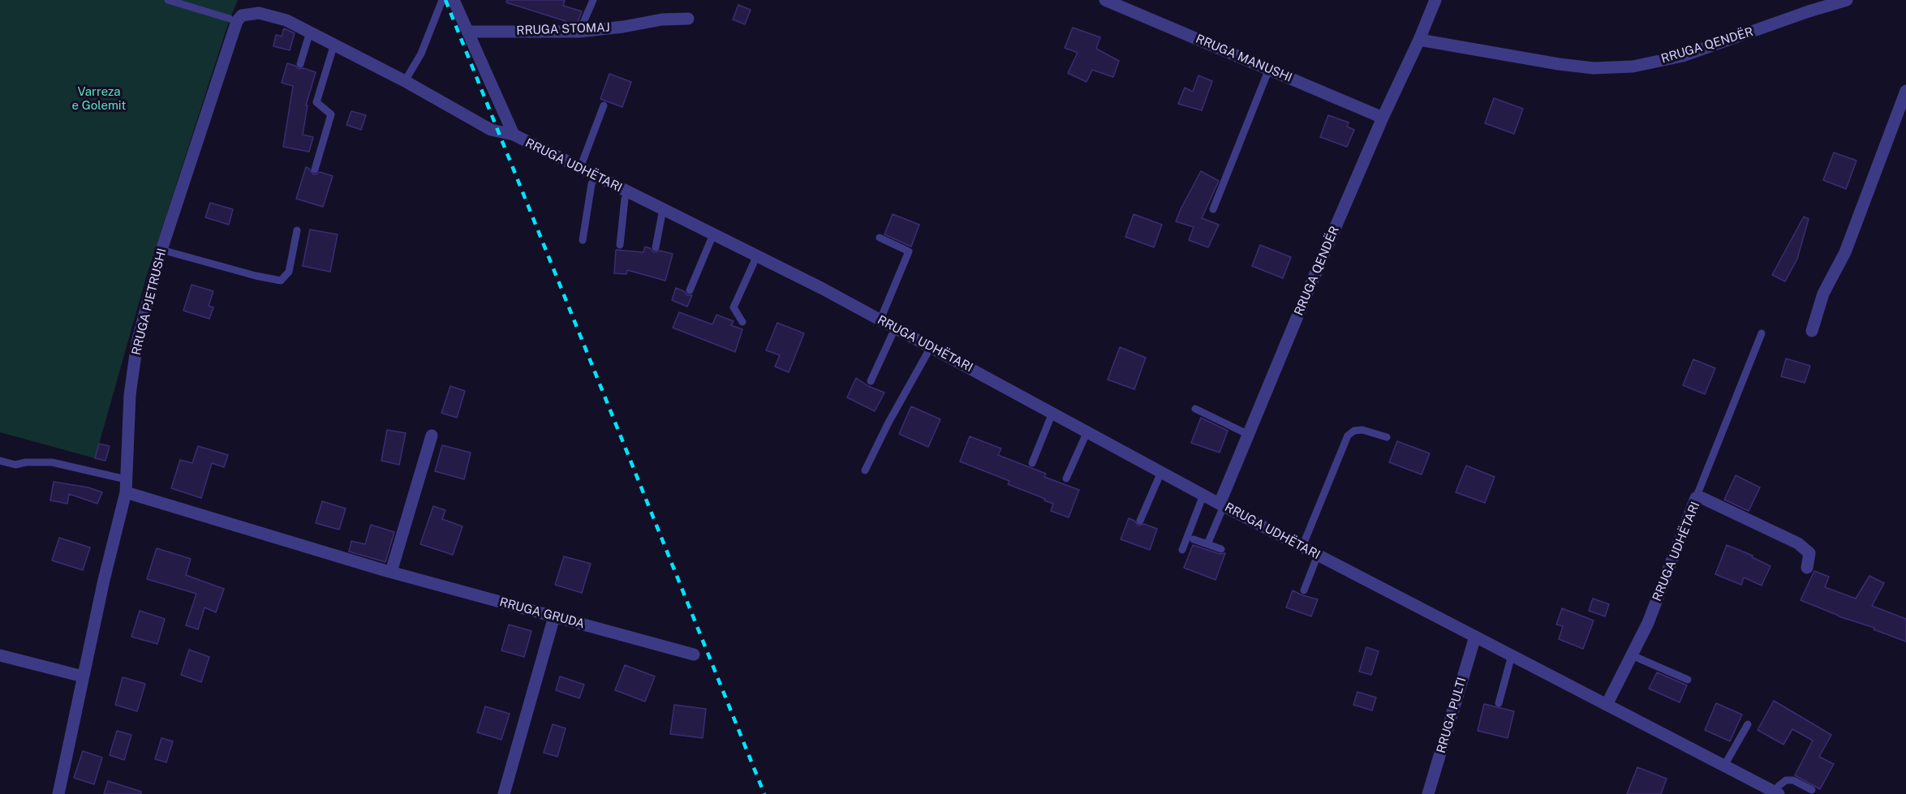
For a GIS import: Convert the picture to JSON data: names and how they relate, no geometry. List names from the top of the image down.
{
  "streets": {
    "street": [
      "RRUGA STOMAJ",
      "RRUGA QENDËR",
      "RRUGA MANUSHI",
      "RRUGA UDHËTARI",
      "RRUGA PJETRUSHI",
      "RRUGA GRUDA",
      "RRUGA PULTI"
    ]
  },
  "crossings": [
    ["RRUGA QENDËR", "RRUGA MANUSHI"],
    ["RRUGA QENDËR", "RRUGA UDHËTARI"],
    ["RRUGA UDHËTARI", "RRUGA PJETRUSHI"],
    ["RRUGA UDHËTARI", "RRUGA PULTI"],
    ["RRUGA PJETRUSHI", "RRUGA GRUDA"]
  ],
  "parks": ["Varreza e Golemit"]
}
